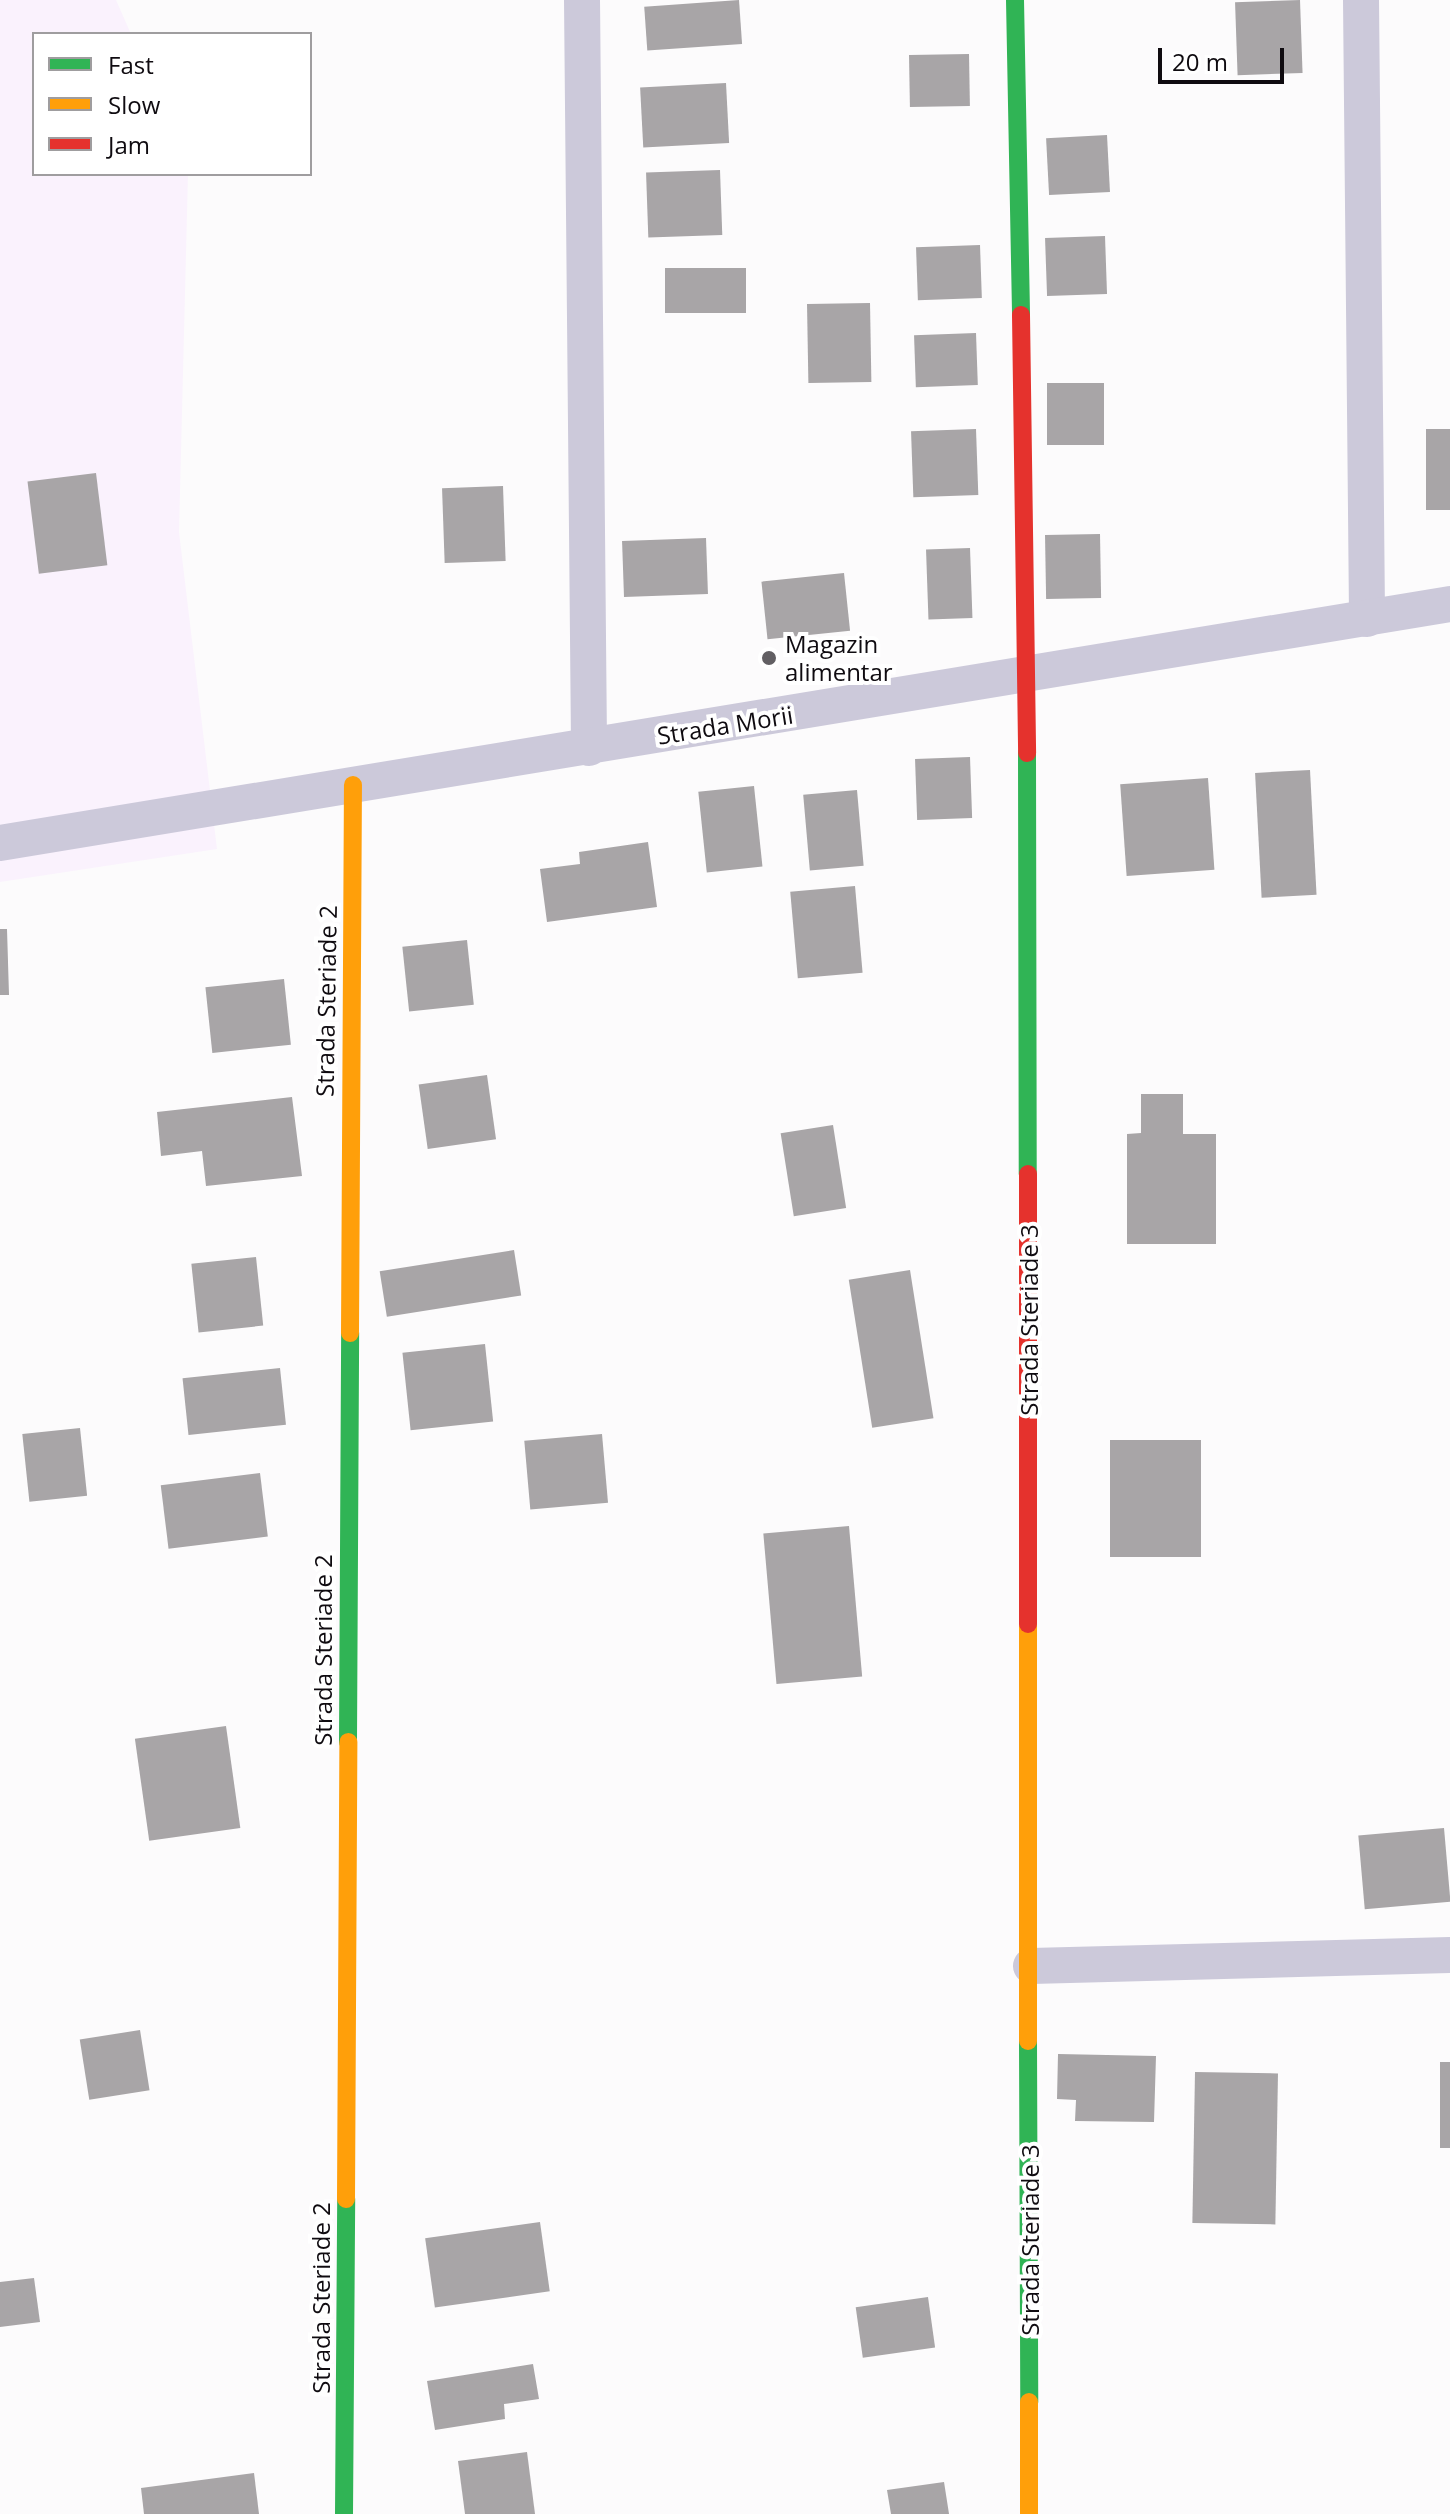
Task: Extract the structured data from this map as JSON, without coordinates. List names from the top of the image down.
{
  "streets": {
    "street": ["Strada Morii", "Strada Steriade 2", "Strada Steriade 3"]
  },
  "crossings": [
    ["Strada Morii", "Strada Steriade 2"],
    ["Strada Morii", "Strada Steriade 3"]
  ],
  "places": ["Magazin alimentar"],
  "legend": ["Fast", "Slow", "Jam"],
  "scale_bar": "20 m"
}
